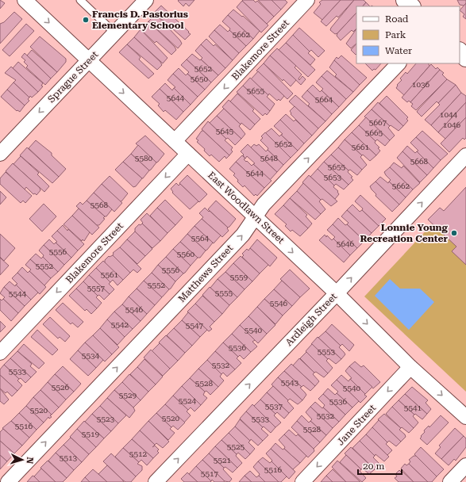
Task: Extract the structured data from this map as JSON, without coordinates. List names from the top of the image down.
{
  "streets": {
    "street": [
      "Blakemore Street",
      "Sprague Street",
      "East Woodlawn Street",
      "Matthews Street",
      "Ardleigh Street",
      "Jane Street"
    ]
  },
  "crossings": [
    ["Blakemore Street", "East Woodlawn Street"],
    ["Sprague Street", "East Woodlawn Street"],
    ["East Woodlawn Street", "Matthews Street"],
    ["East Woodlawn Street", "Ardleigh Street"],
    ["East Woodlawn Street", "Jane Street"]
  ],
  "one_way": [
    "Blakemore Street",
    "Sprague Street",
    "East Woodlawn Street",
    "Matthews Street",
    "Ardleigh Street",
    "Jane Street"
  ],
  "places": ["Francis D. Pastorius Elementary School", "Lonnie Young Recreation Center"],
  "house_numbers": [
    "5662",
    "5652",
    "5650",
    "1036",
    "5655",
    "5644",
    "5664",
    "1044",
    "5667",
    "1046",
    "5645",
    "5665",
    "5652",
    "5661",
    "5580",
    "5648",
    "5668",
    "5655",
    "5644",
    "5653",
    "5662",
    "5568",
    "5564",
    "5646",
    "5556",
    "5560",
    "5552",
    "5556",
    "5561",
    "5559",
    "5552",
    "5557",
    "5555",
    "5544",
    "5546",
    "5546",
    "5542",
    "5547",
    "5540",
    "5536",
    "5553",
    "5534",
    "5532",
    "5533",
    "5543",
    "5528",
    "5526",
    "5540",
    "5529",
    "5524",
    "5536",
    "5537",
    "5541",
    "5520",
    "5532",
    "5520",
    "5523",
    "5533",
    "5516",
    "5528",
    "5519",
    "5525",
    "5512",
    "5513",
    "5521",
    "5516",
    "5517"
  ],
  "legend": ["Road", "Park", "Water"],
  "scale_bar": "20 m",
  "north": "right"
}
